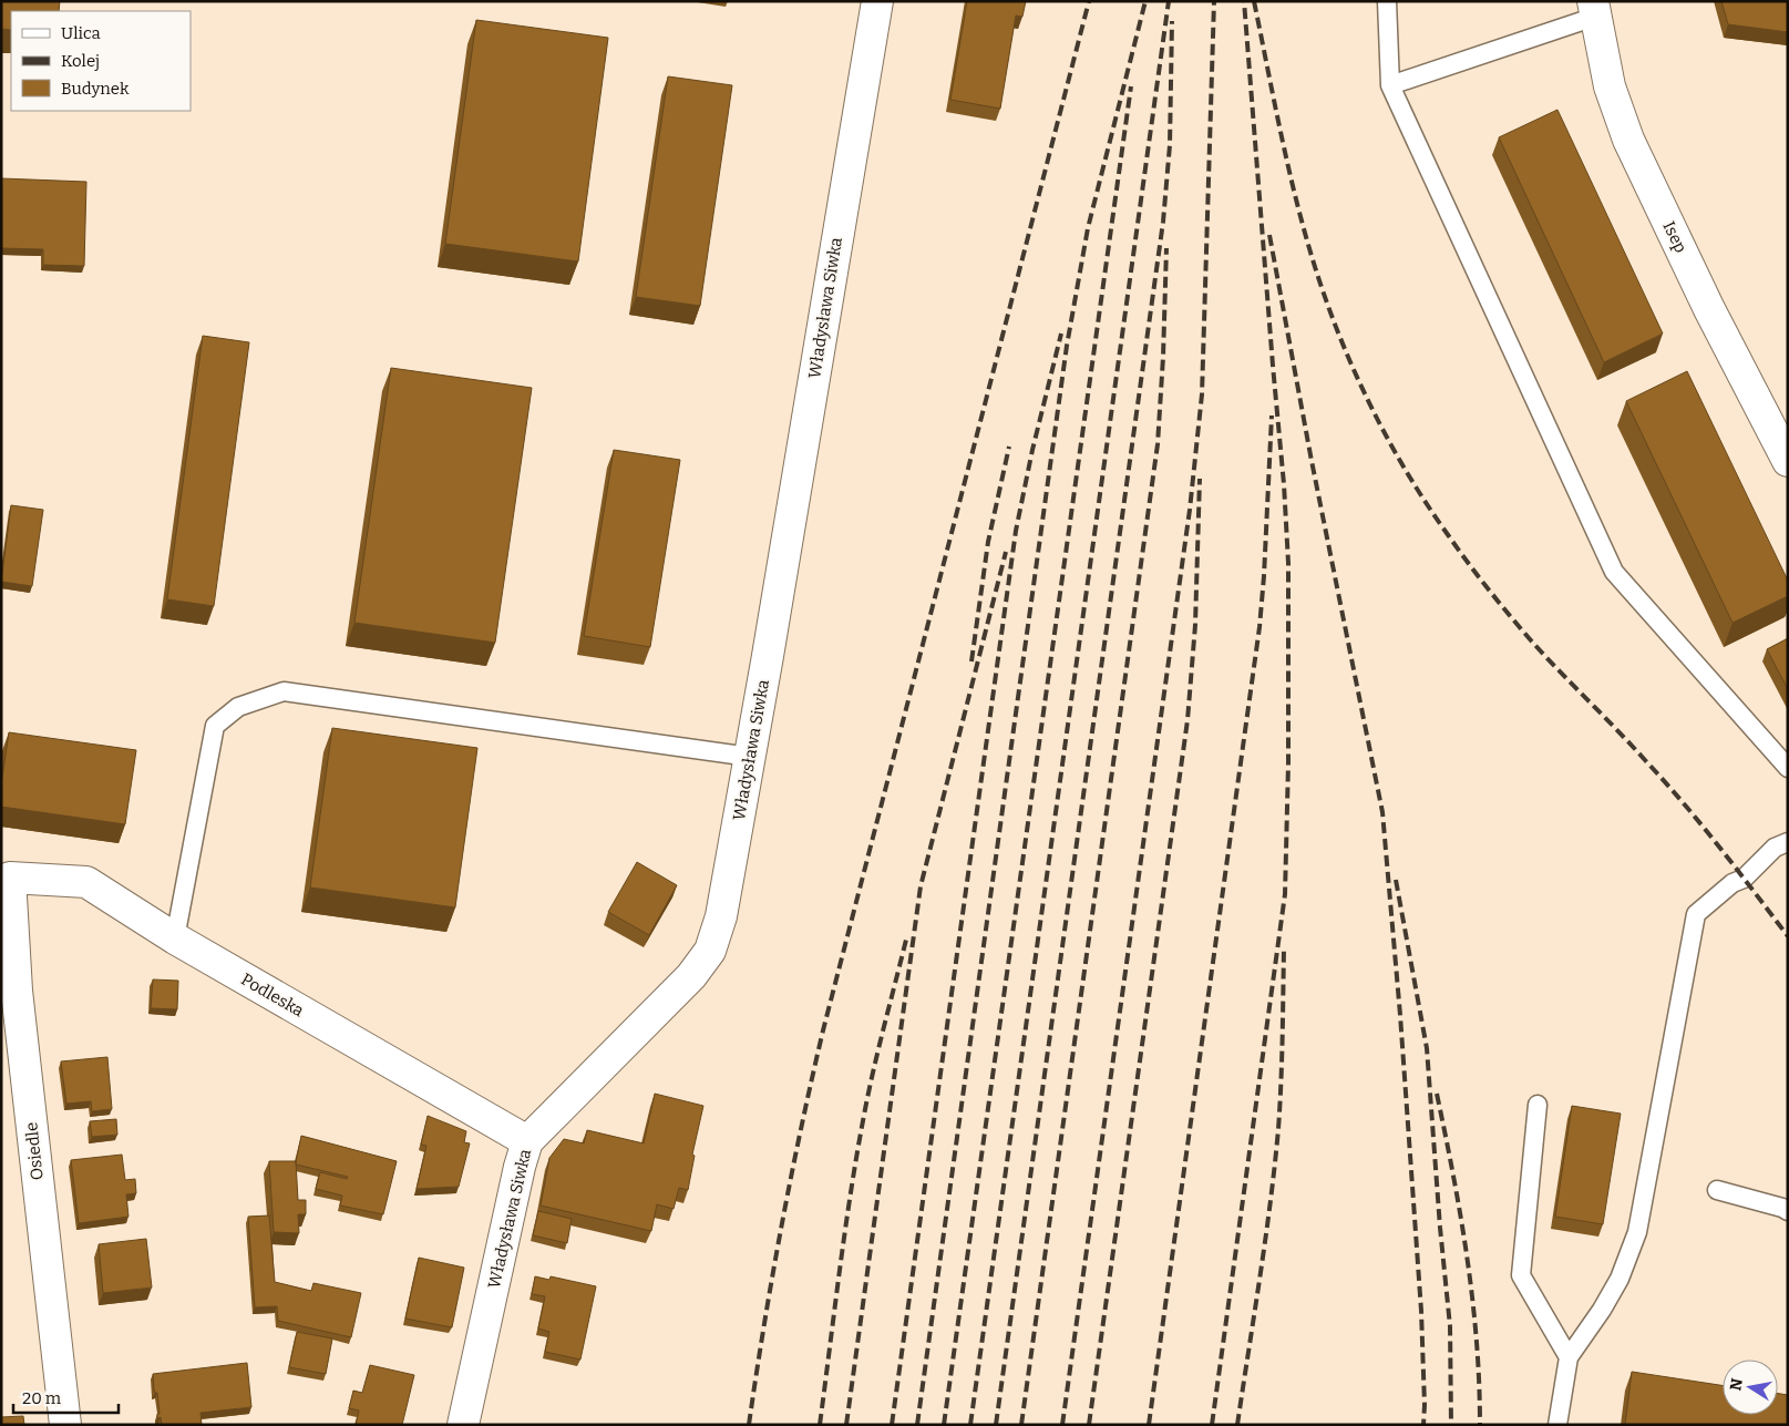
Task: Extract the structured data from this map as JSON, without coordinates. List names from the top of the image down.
{
  "streets": {
    "street": [
      "Isep",
      "Władysława Siwka",
      "Podleska",
      "Osiedle"
    ]
  },
  "crossings": [
    ["Władysława Siwka", "Podleska"],
    ["Podleska", "Osiedle"]
  ],
  "legend": ["Ulica", "Kolej", "Budynek"],
  "scale_bar": "20 m",
  "north": "left"
}
